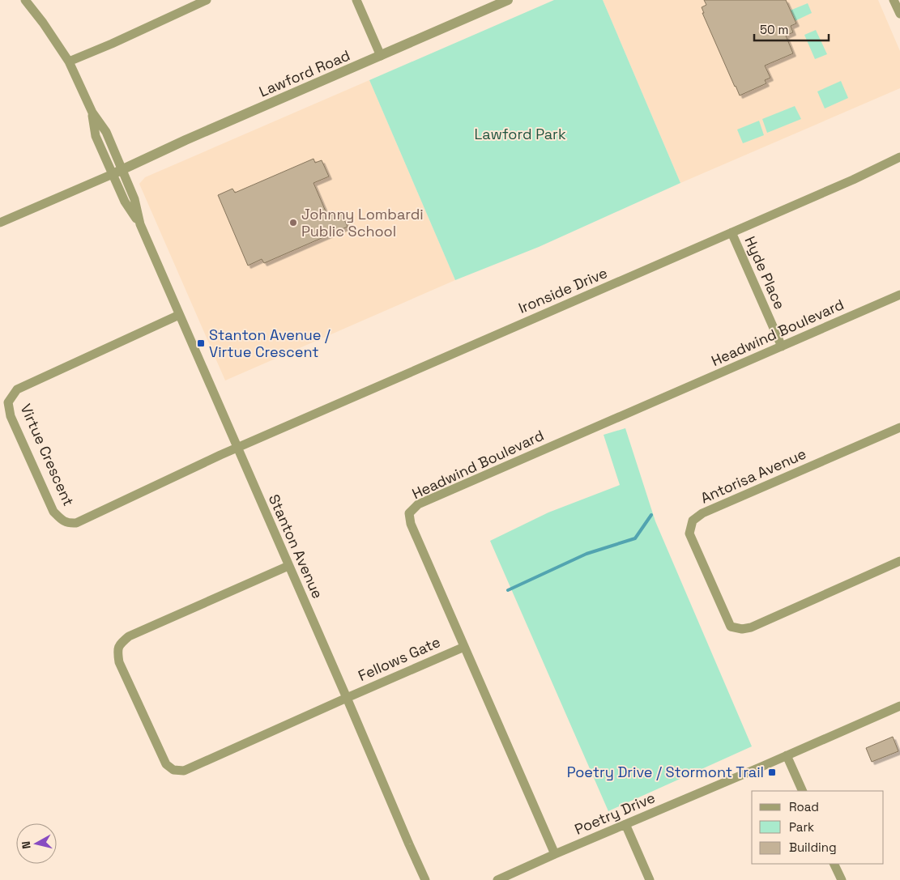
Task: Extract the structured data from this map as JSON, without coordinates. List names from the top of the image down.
{
  "streets": {
    "street": [
      "Lawford Road",
      "Hyde Place",
      "Ironside Drive",
      "Headwind Boulevard",
      "Virtue Crescent",
      "Antorisa Avenue",
      "Stanton Avenue",
      "Fellows Gate",
      "Poetry Drive"
    ]
  },
  "crossings": [
    ["Lawford Road", "Stanton Avenue"],
    ["Hyde Place", "Ironside Drive"],
    ["Hyde Place", "Headwind Boulevard"],
    ["Ironside Drive", "Virtue Crescent"],
    ["Ironside Drive", "Stanton Avenue"],
    ["Headwind Boulevard", "Fellows Gate"],
    ["Headwind Boulevard", "Poetry Drive"],
    ["Virtue Crescent", "Stanton Avenue"],
    ["Stanton Avenue", "Fellows Gate"]
  ],
  "parks": ["Lawford Park"],
  "places": {
    "other": ["Johnny Lombardi Public School"],
    "transit": ["Stanton Avenue / Virtue Crescent", "Poetry Drive / Stormont Trail"]
  },
  "legend": ["Road", "Park", "Building"],
  "scale_bar": "50 m",
  "north": "left"
}
